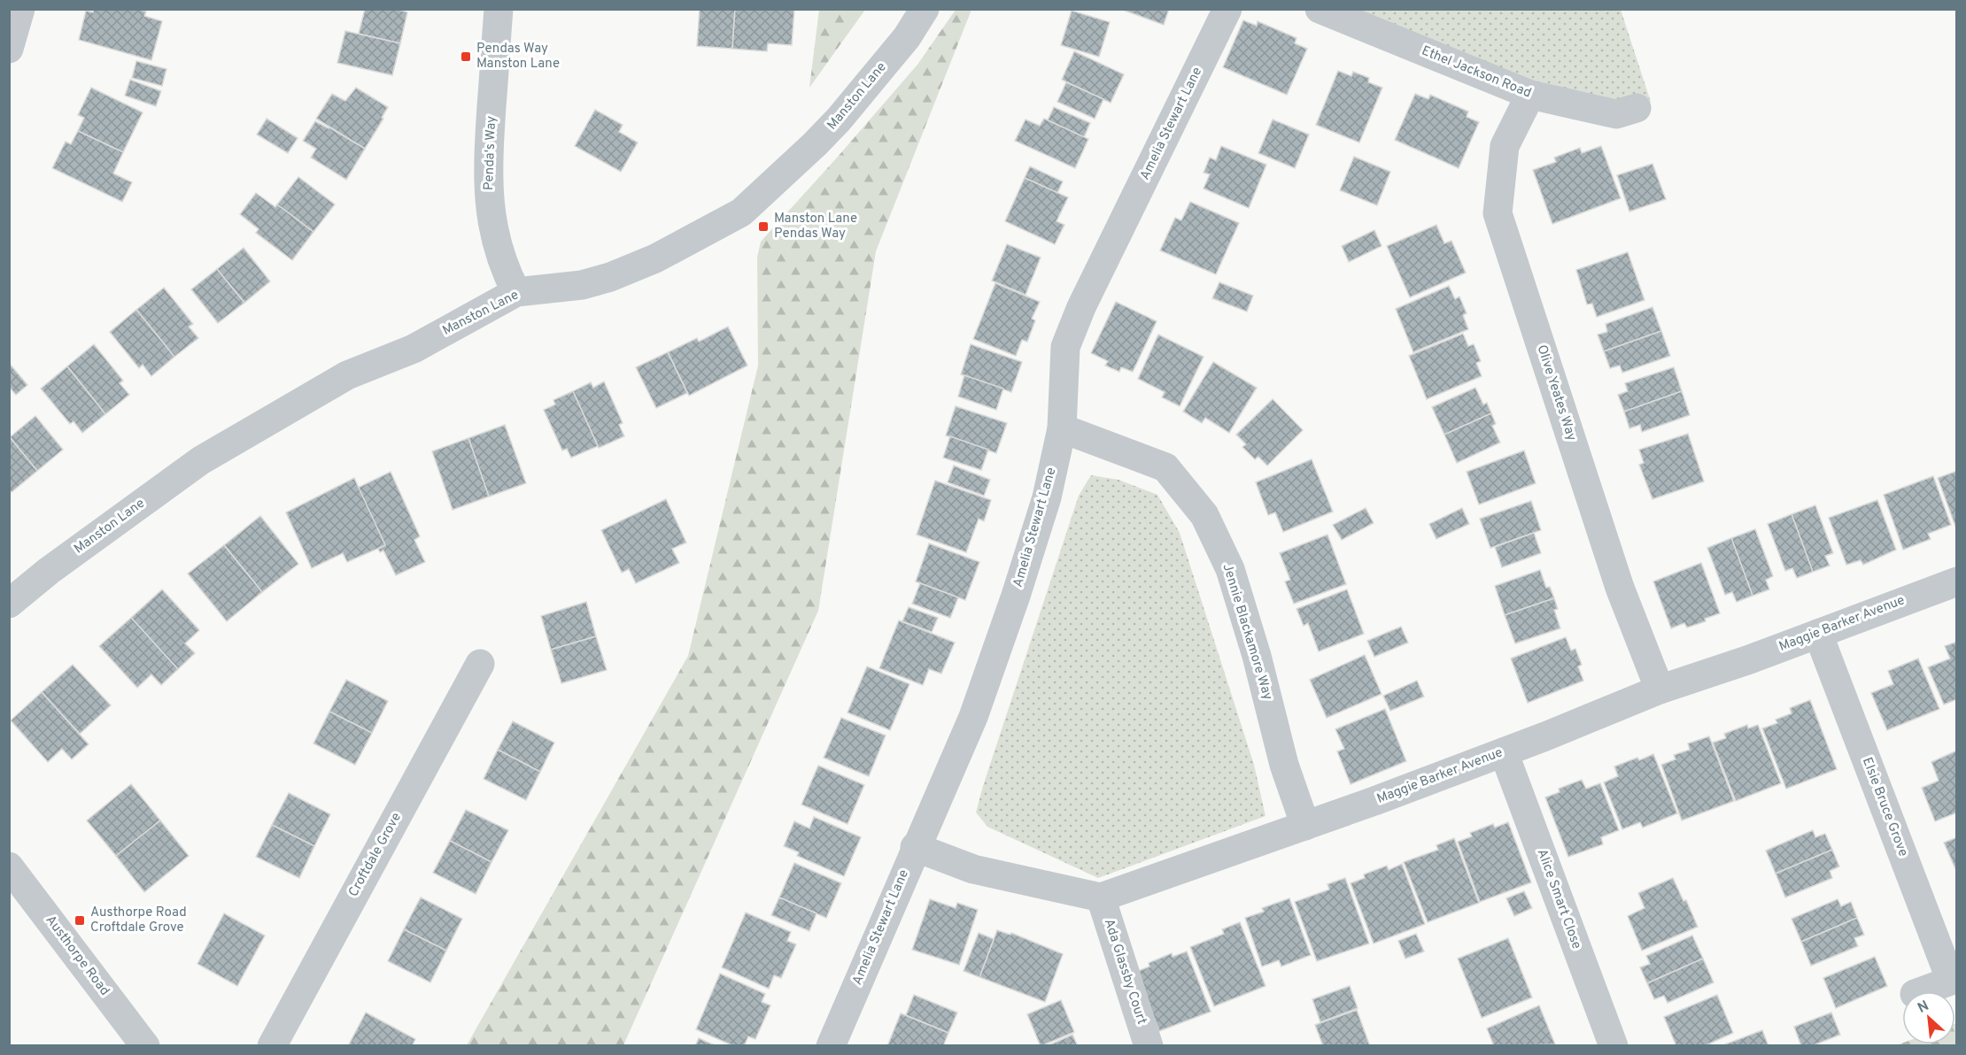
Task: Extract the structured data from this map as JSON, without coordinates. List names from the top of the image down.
{
  "streets": {
    "street": [
      "Ethel Jackson Road",
      "Manston Lane",
      "Amelia Stewart Lane",
      "Penda's Way",
      "Olive Yeates Way",
      "Maggie Barker Avenue",
      "Jennie Blackamore Way",
      "Elsie Bruce Grove",
      "Croftdale Grove",
      "Alice Smart Close",
      "Austhorpe Road",
      "Ada Glassby Court"
    ]
  },
  "crossings": [
    ["Ethel Jackson Road", "Olive Yeates Way"],
    ["Manston Lane", "Penda's Way"],
    ["Amelia Stewart Lane", "Jennie Blackamore Way"],
    ["Olive Yeates Way", "Maggie Barker Avenue"],
    ["Maggie Barker Avenue", "Jennie Blackamore Way"],
    ["Maggie Barker Avenue", "Elsie Bruce Grove"],
    ["Maggie Barker Avenue", "Alice Smart Close"],
    ["Maggie Barker Avenue", "Ada Glassby Court"]
  ],
  "places": {
    "transit": ["Pendas Way Manston Lane", "Manston Lane Pendas Way", "Austhorpe Road Croftdale Grove"]
  },
  "north": "top left"
}
